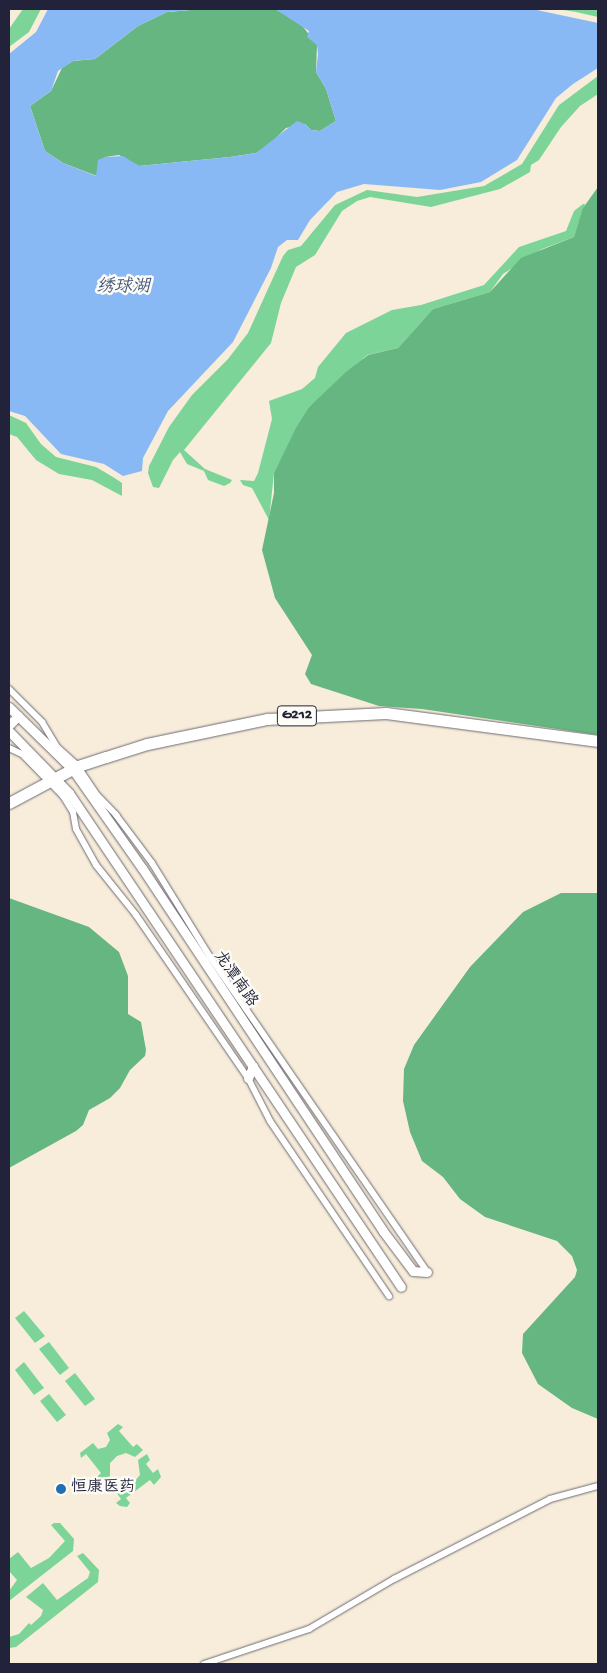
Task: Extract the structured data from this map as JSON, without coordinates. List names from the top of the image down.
{
  "streets": {
    "highway": ["G212"],
    "main road": ["龙潭南路"]
  },
  "crossings": [
    ["G212", "龙潭南路"]
  ],
  "water": ["绣球湖"],
  "places": ["恒康医药"]
}
